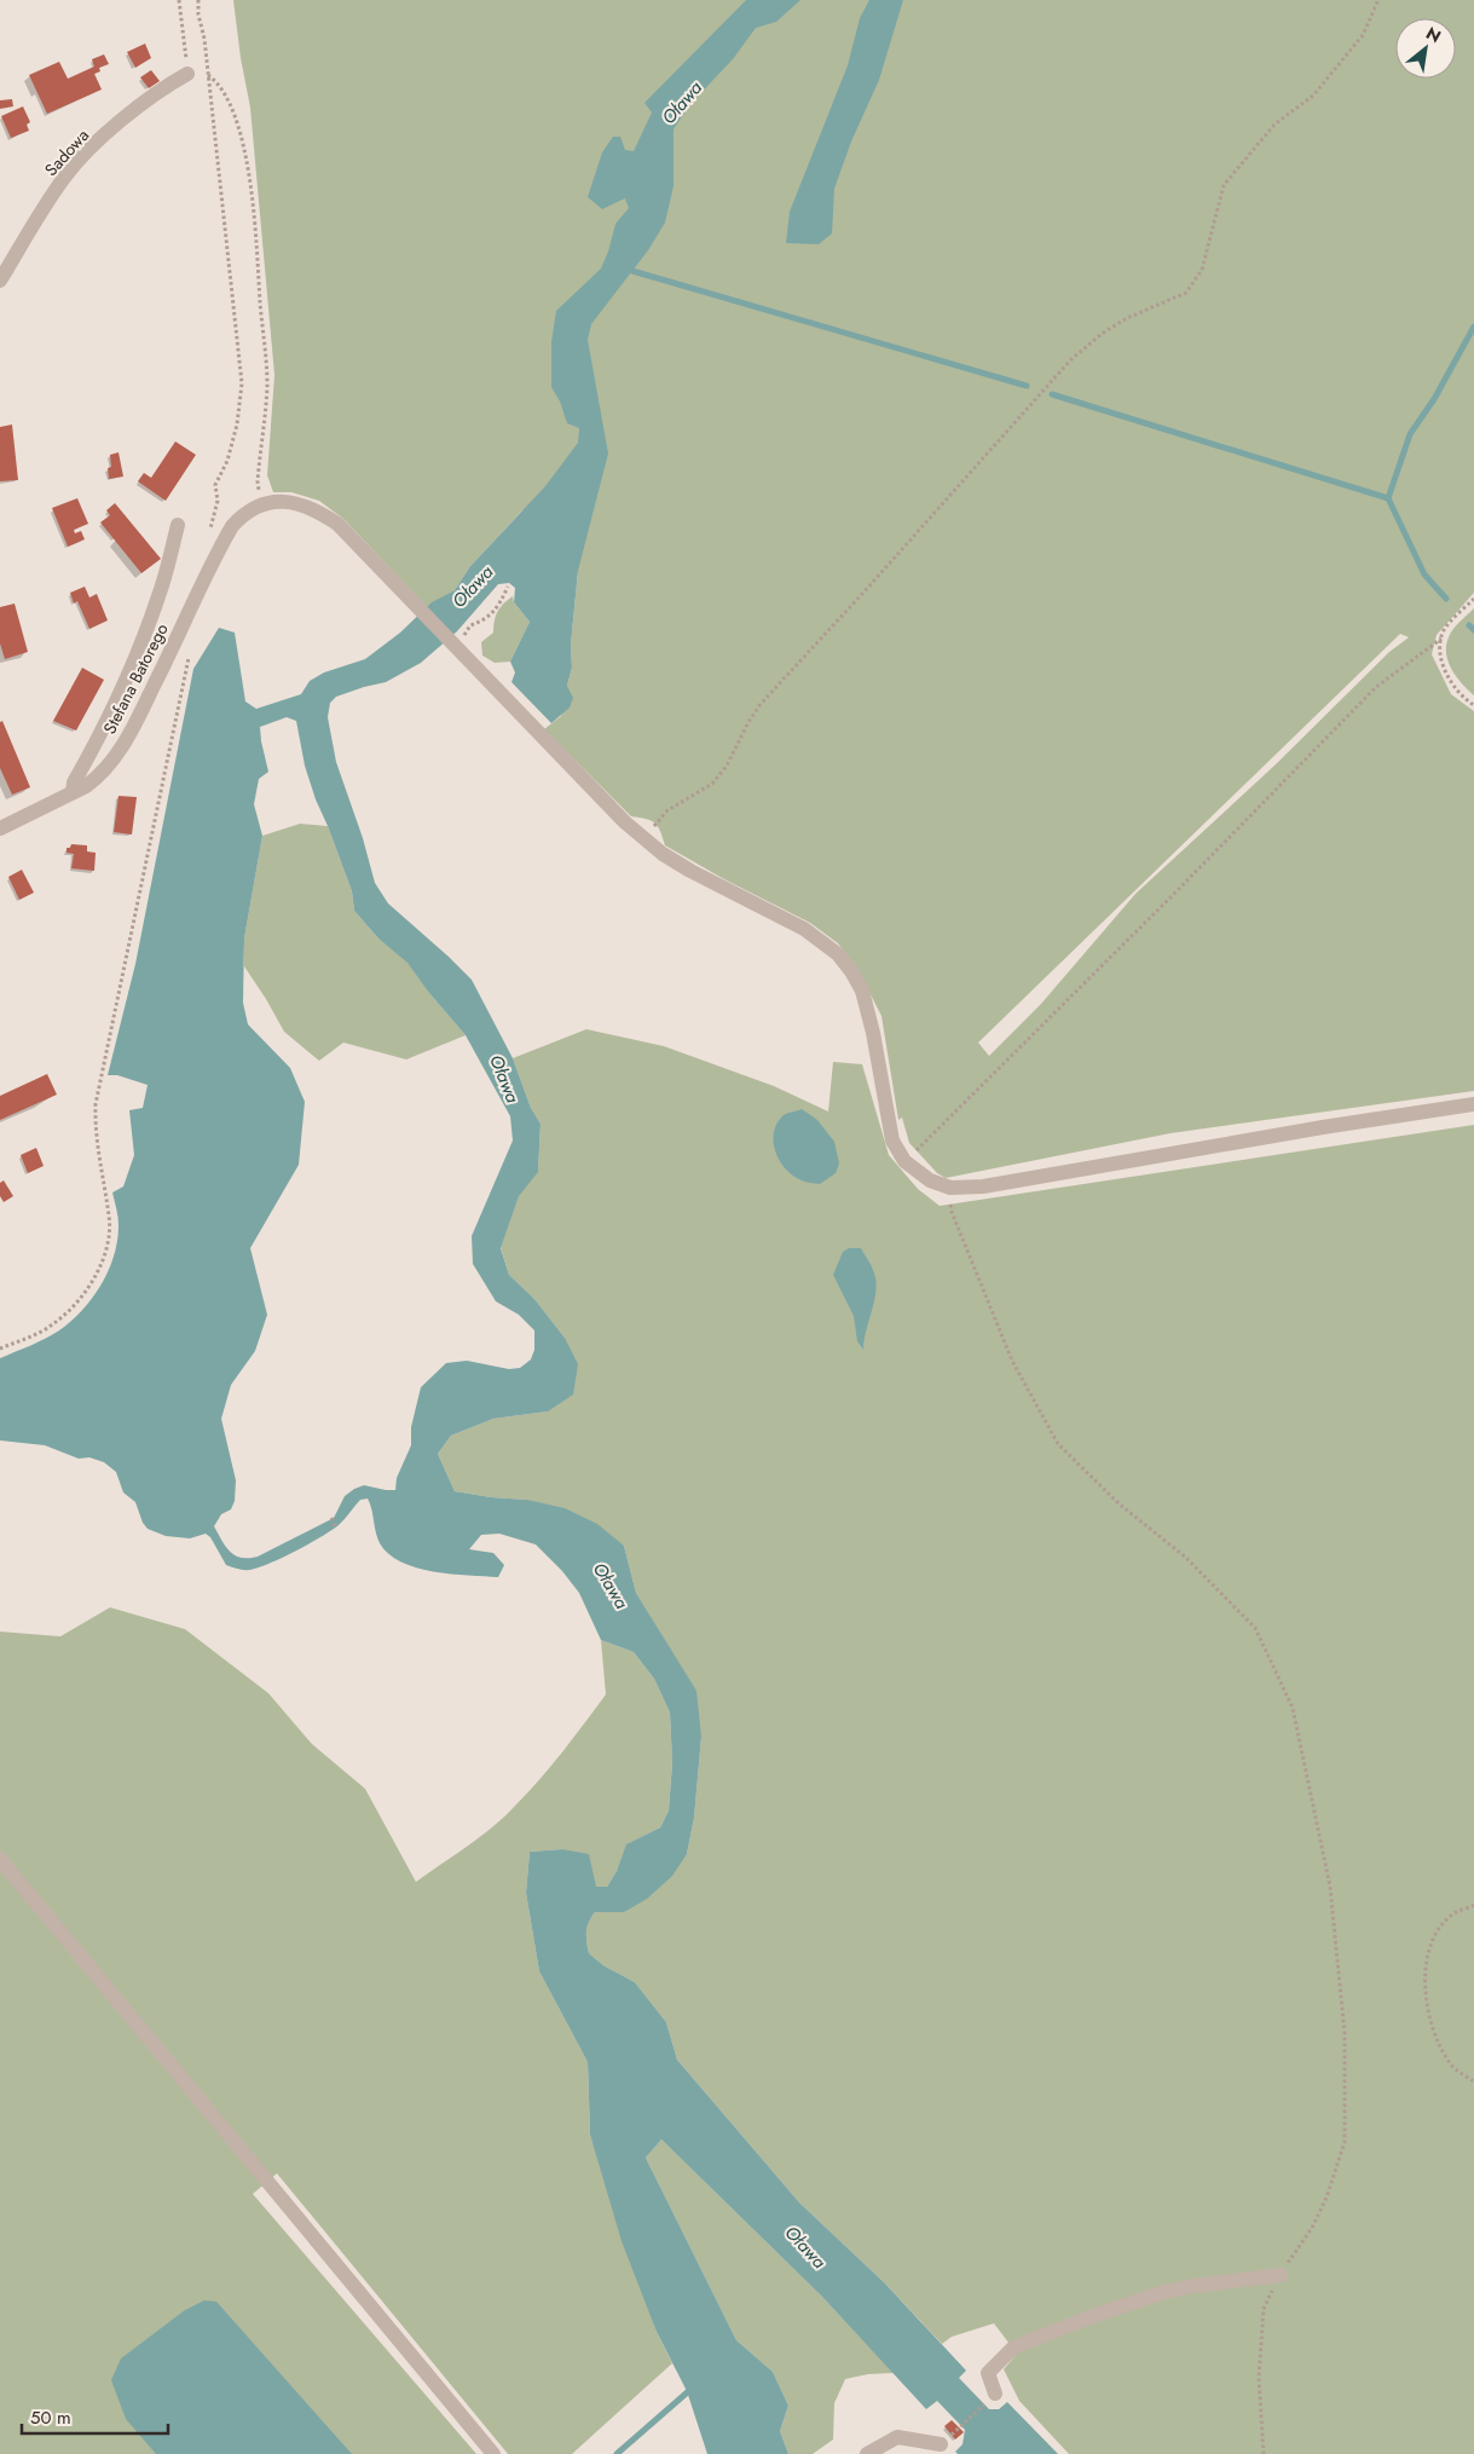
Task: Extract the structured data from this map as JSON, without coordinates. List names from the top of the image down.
{
  "streets": {
    "street": ["Sadowa", "Stefana Batorego"]
  },
  "water": ["Oława"],
  "scale_bar": "50 m",
  "north": "top right"
}
